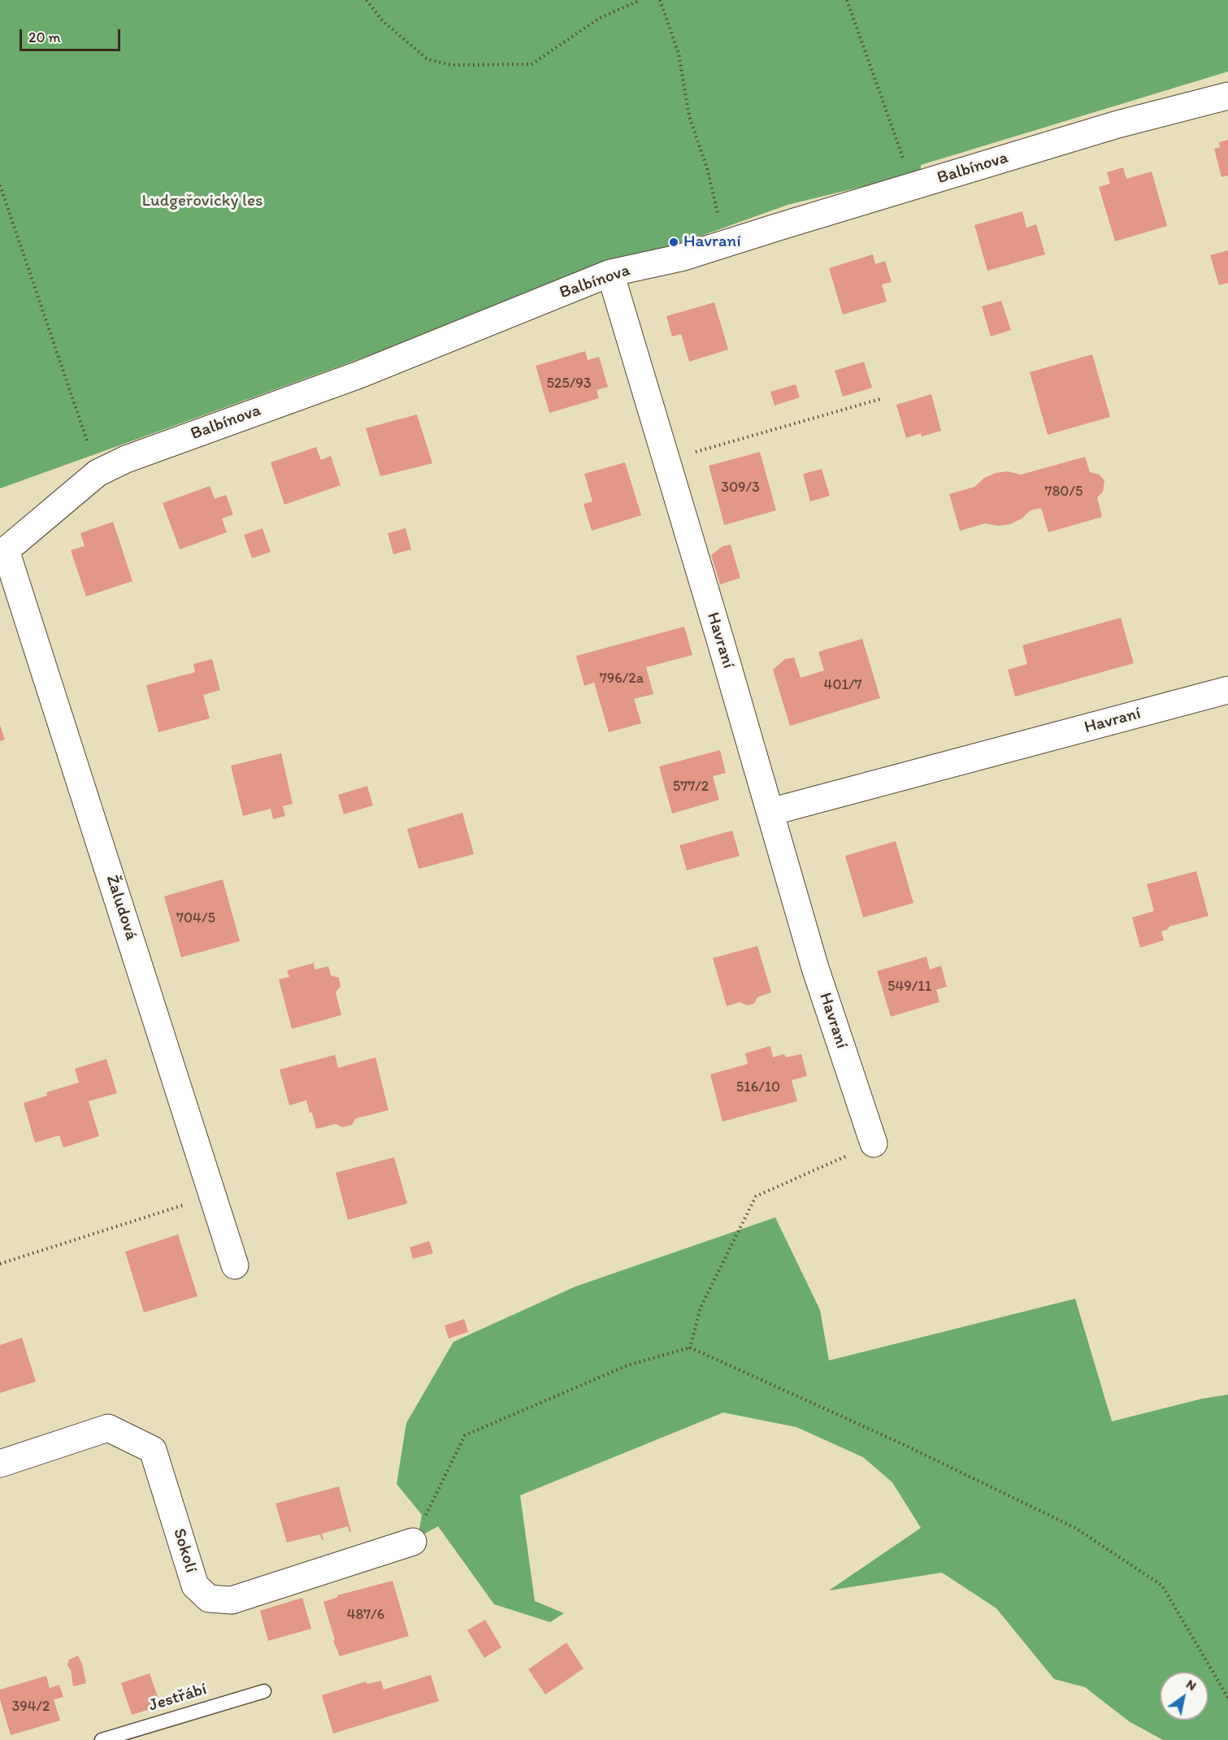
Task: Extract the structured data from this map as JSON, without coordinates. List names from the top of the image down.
{
  "streets": {
    "street": [
      "Balbínova",
      "Havraní",
      "Žaludová",
      "Sokolí"
    ],
    "lane": ["Jestřábí"]
  },
  "crossings": [
    ["Balbínova", "Havraní"],
    ["Balbínova", "Žaludová"]
  ],
  "parks": ["Ludgeřovický les"],
  "places": ["Havraní"],
  "house_numbers": [
    "525/93",
    "309/3",
    "780/5",
    "796/2a",
    "401/7",
    "577/2",
    "704/5",
    "549/11",
    "516/10",
    "487/6",
    "394/2"
  ],
  "scale_bar": "20 m",
  "north": "top right"
}
